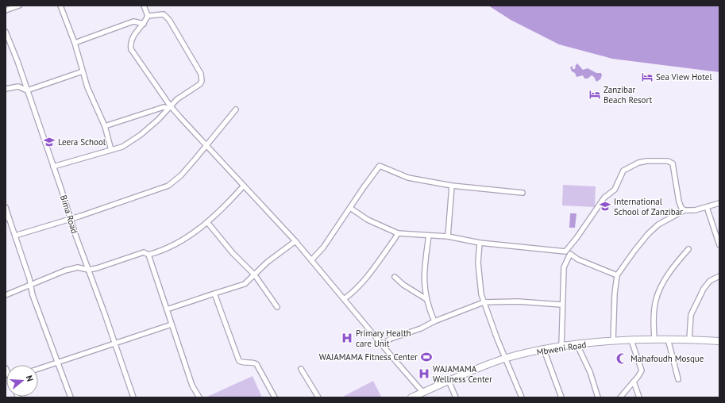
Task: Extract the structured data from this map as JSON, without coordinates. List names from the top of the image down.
{
  "streets": {
    "street": ["Bima Road", "Mbweni Road"]
  },
  "places": {
    "hotel": ["Sea View Hotel", "Zanzibar Beach Resort"],
    "school or university": ["Leera School", "International School of Zanzibar"],
    "hospital": ["Primary Health care Unit", "WAJAMAMA Wellness Center"],
    "sports": ["WAJAMAMA Fitness Center"],
    "mosque": ["Mahafoudh Mosque"]
  },
  "north": "right"
}
